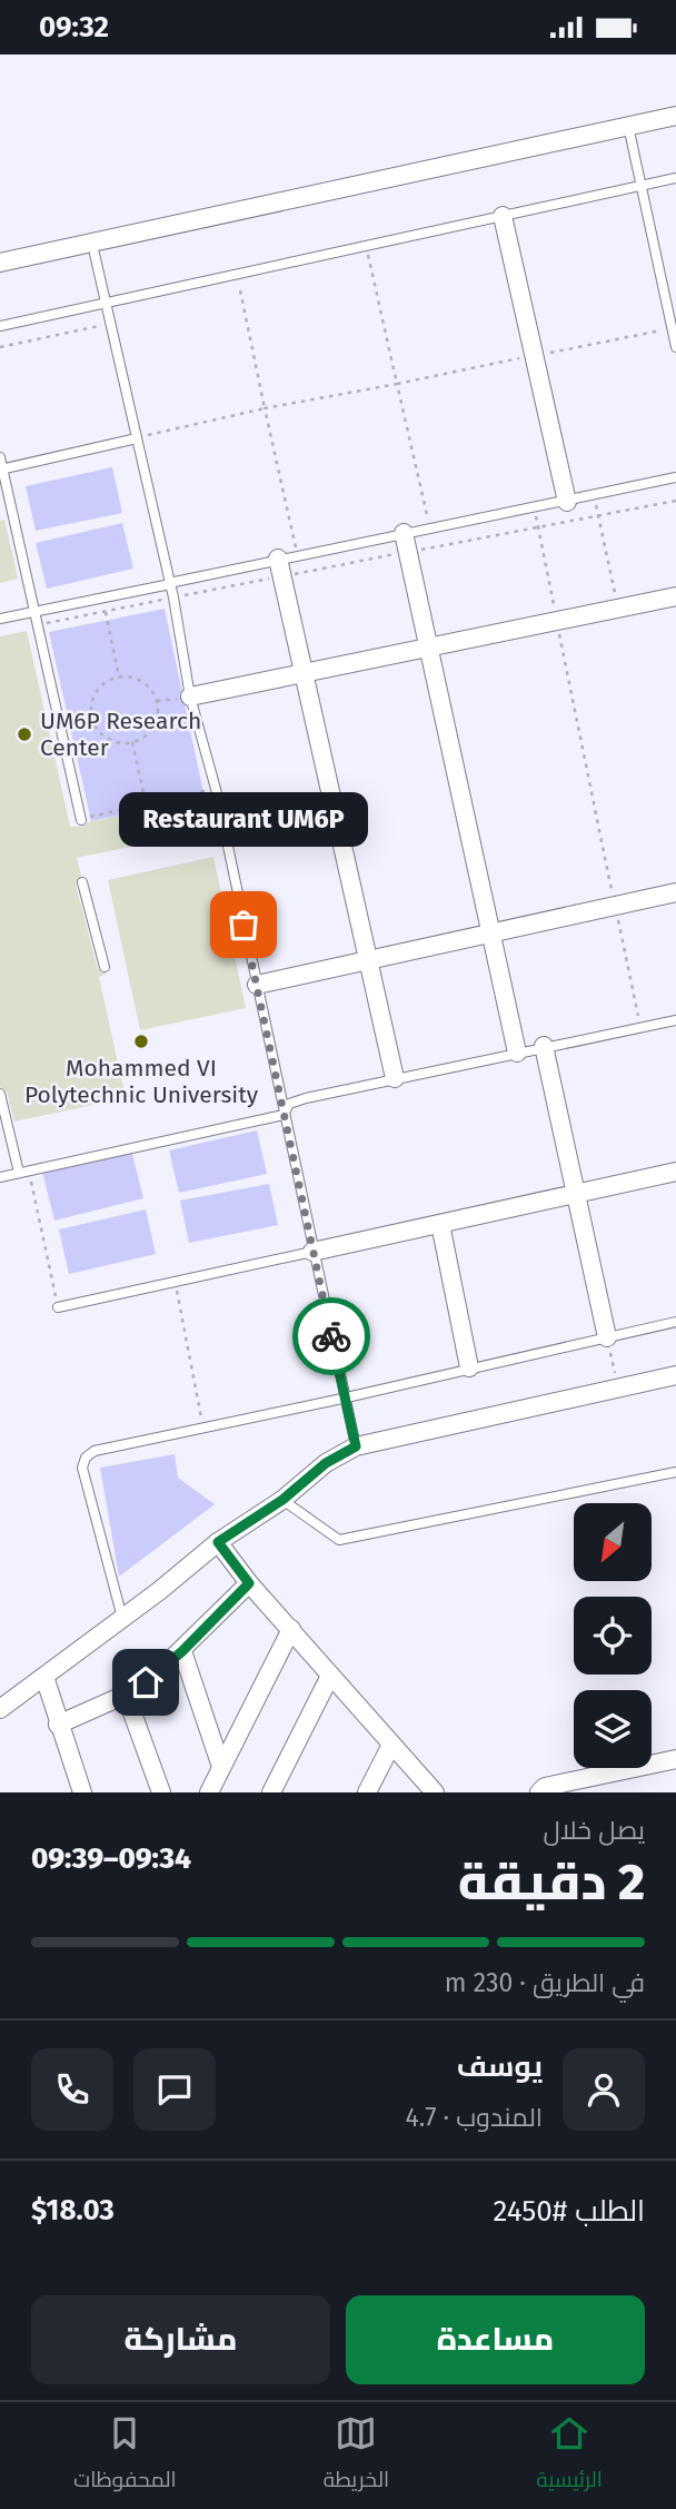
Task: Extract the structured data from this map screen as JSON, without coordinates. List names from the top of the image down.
{
  "places": ["UM6P Research Center", "Restaurant UM6P", "Mohammed VI Polytechnic University"],
  "north": "bottom left",
  "page": {
    "status": "09:32",
    "bubble": "Restaurant UM6P",
    "heading": ["2 دقيقة", "يصل خلال", "09:34–09:39"],
    "panel": [
      "يوسف",
      "المندوب · 4.7",
      "الطلب #2450",
      "$18.03"
    ],
    "bar": "في الطريق · 230 m",
    "buttons": ["مساعدة", "مشاركة"],
    "tabs": ["الرئيسية", "الخريطة", "المحفوظات"]
  }
}
